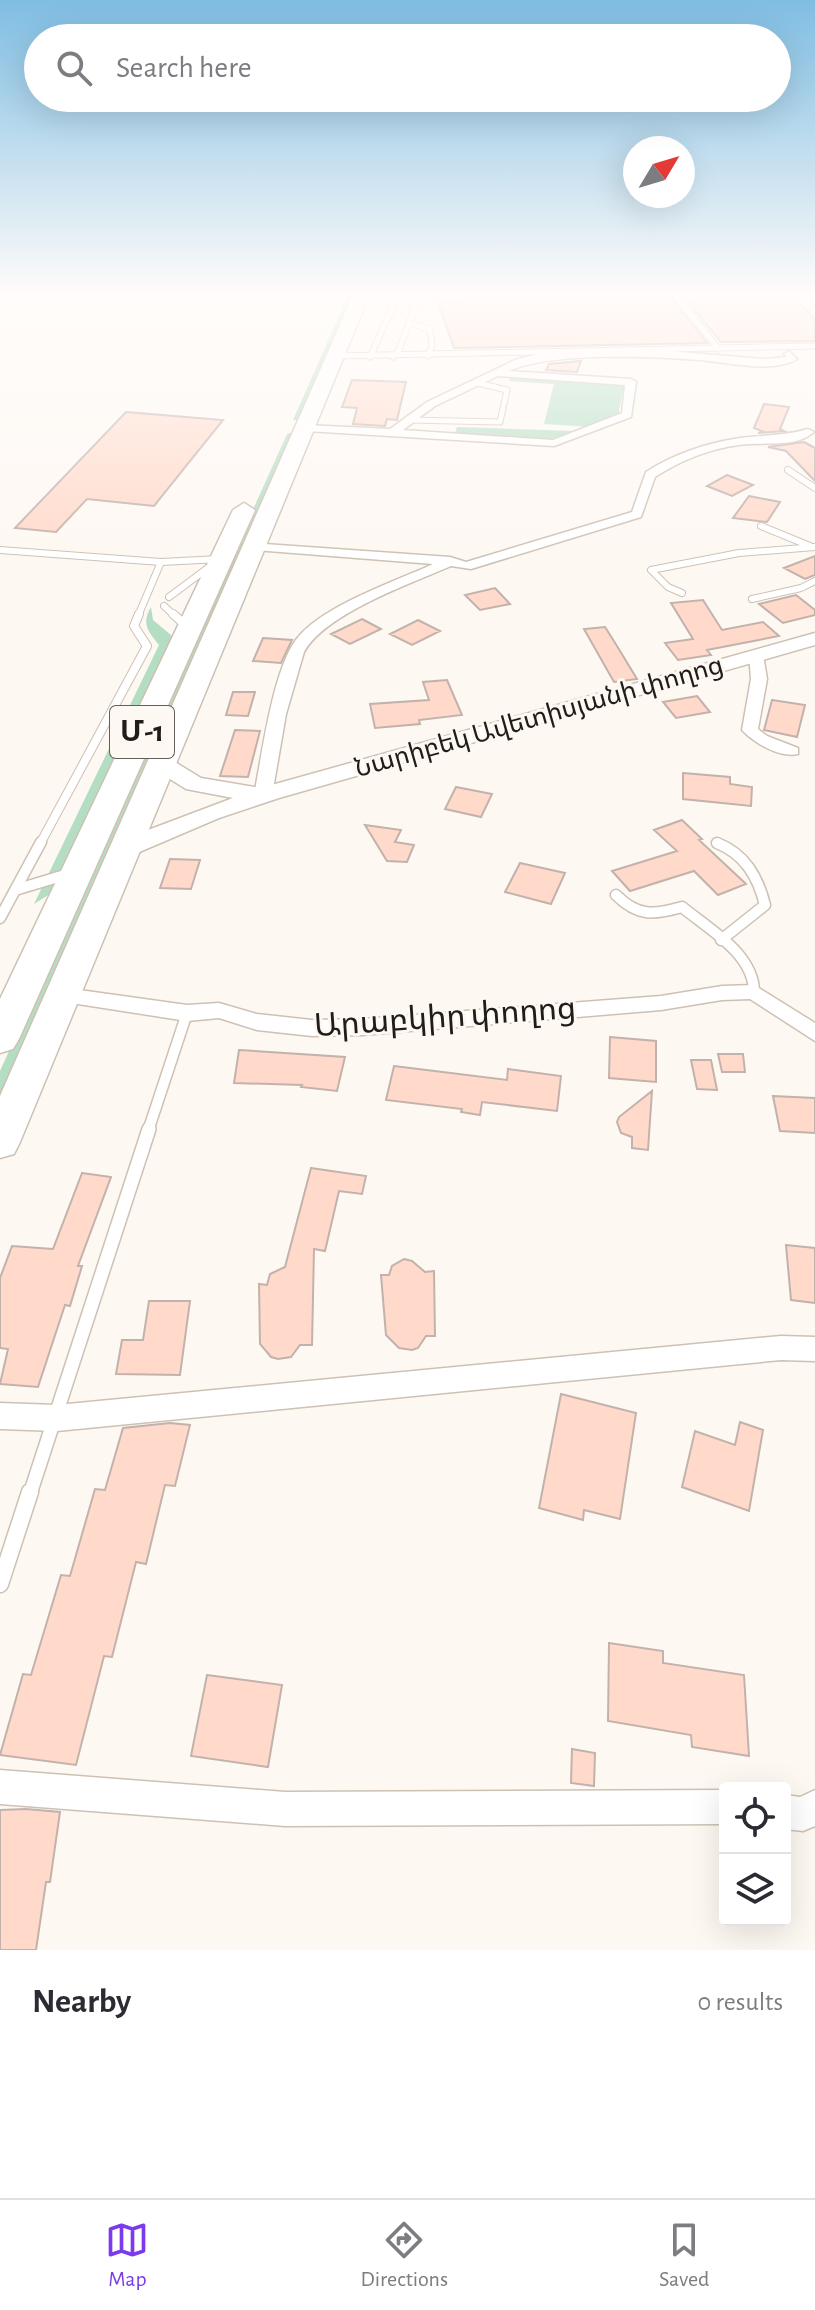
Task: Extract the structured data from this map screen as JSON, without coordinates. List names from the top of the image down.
{
  "streets": {
    "highway": ["Մ-1"],
    "street": ["Նարիբեկ Ավետիսյանի փողոց", "Արաբկիր փողոց"]
  },
  "crossings": [
    ["Նարիբեկ Ավետիսյանի փողոց", "Մ-1"],
    ["Մ-1", "Արաբկիր փողոց"]
  ],
  "north": "top right",
  "page": {
    "search": "Search here",
    "heading": ["Nearby", "0 results"],
    "nav": ["Map", "Directions", "Saved"]
  }
}
